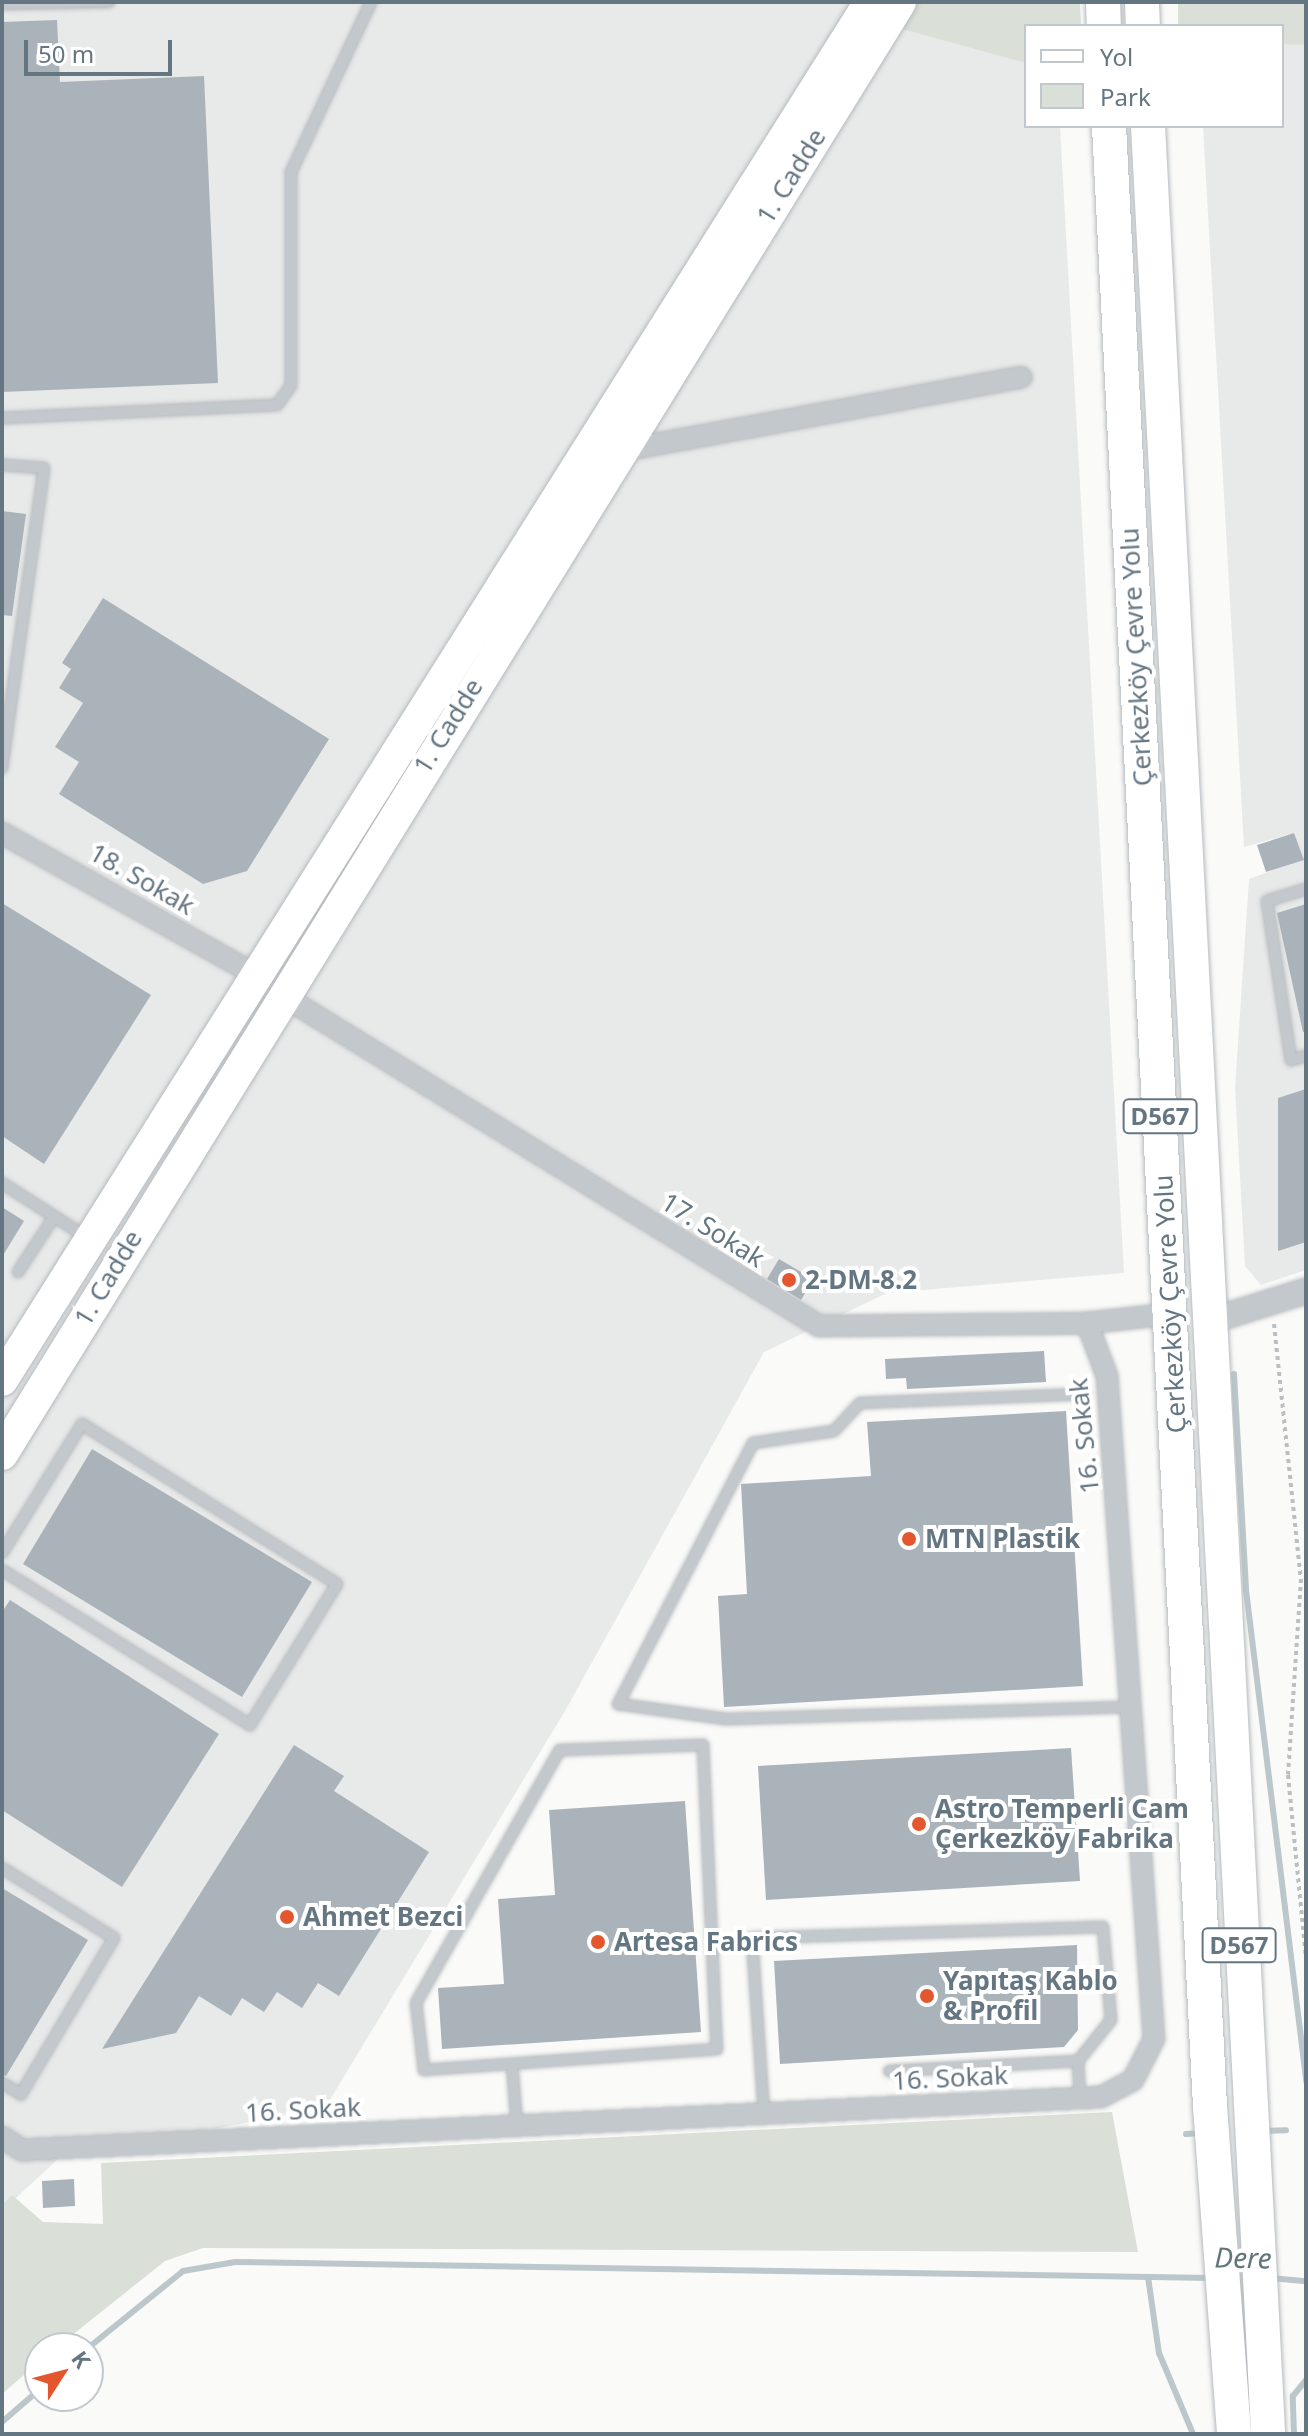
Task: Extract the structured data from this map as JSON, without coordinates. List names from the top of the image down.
{
  "streets": {
    "highway": ["Çerkezköy Çevre Yolu", "D567"],
    "main road": ["1. Cadde"],
    "street": ["18. Sokak", "17. Sokak", "16. Sokak"]
  },
  "crossings": [
    ["1. Cadde", "18. Sokak"],
    ["1. Cadde", "17. Sokak"],
    ["Çerkezköy Çevre Yolu", "17. Sokak"],
    ["17. Sokak", "16. Sokak"]
  ],
  "water": ["Dere"],
  "places": [
    "2-DM-8.2",
    "MTN Plastik",
    "Astro Temperli Cam Çerkezköy Fabrika",
    "Ahmet Bezci",
    "Artesa Fabrics",
    "Yapıtaş Kablo & Profil"
  ],
  "legend": ["Yol", "Park"],
  "scale_bar": "50 m",
  "north": "top right"
}
